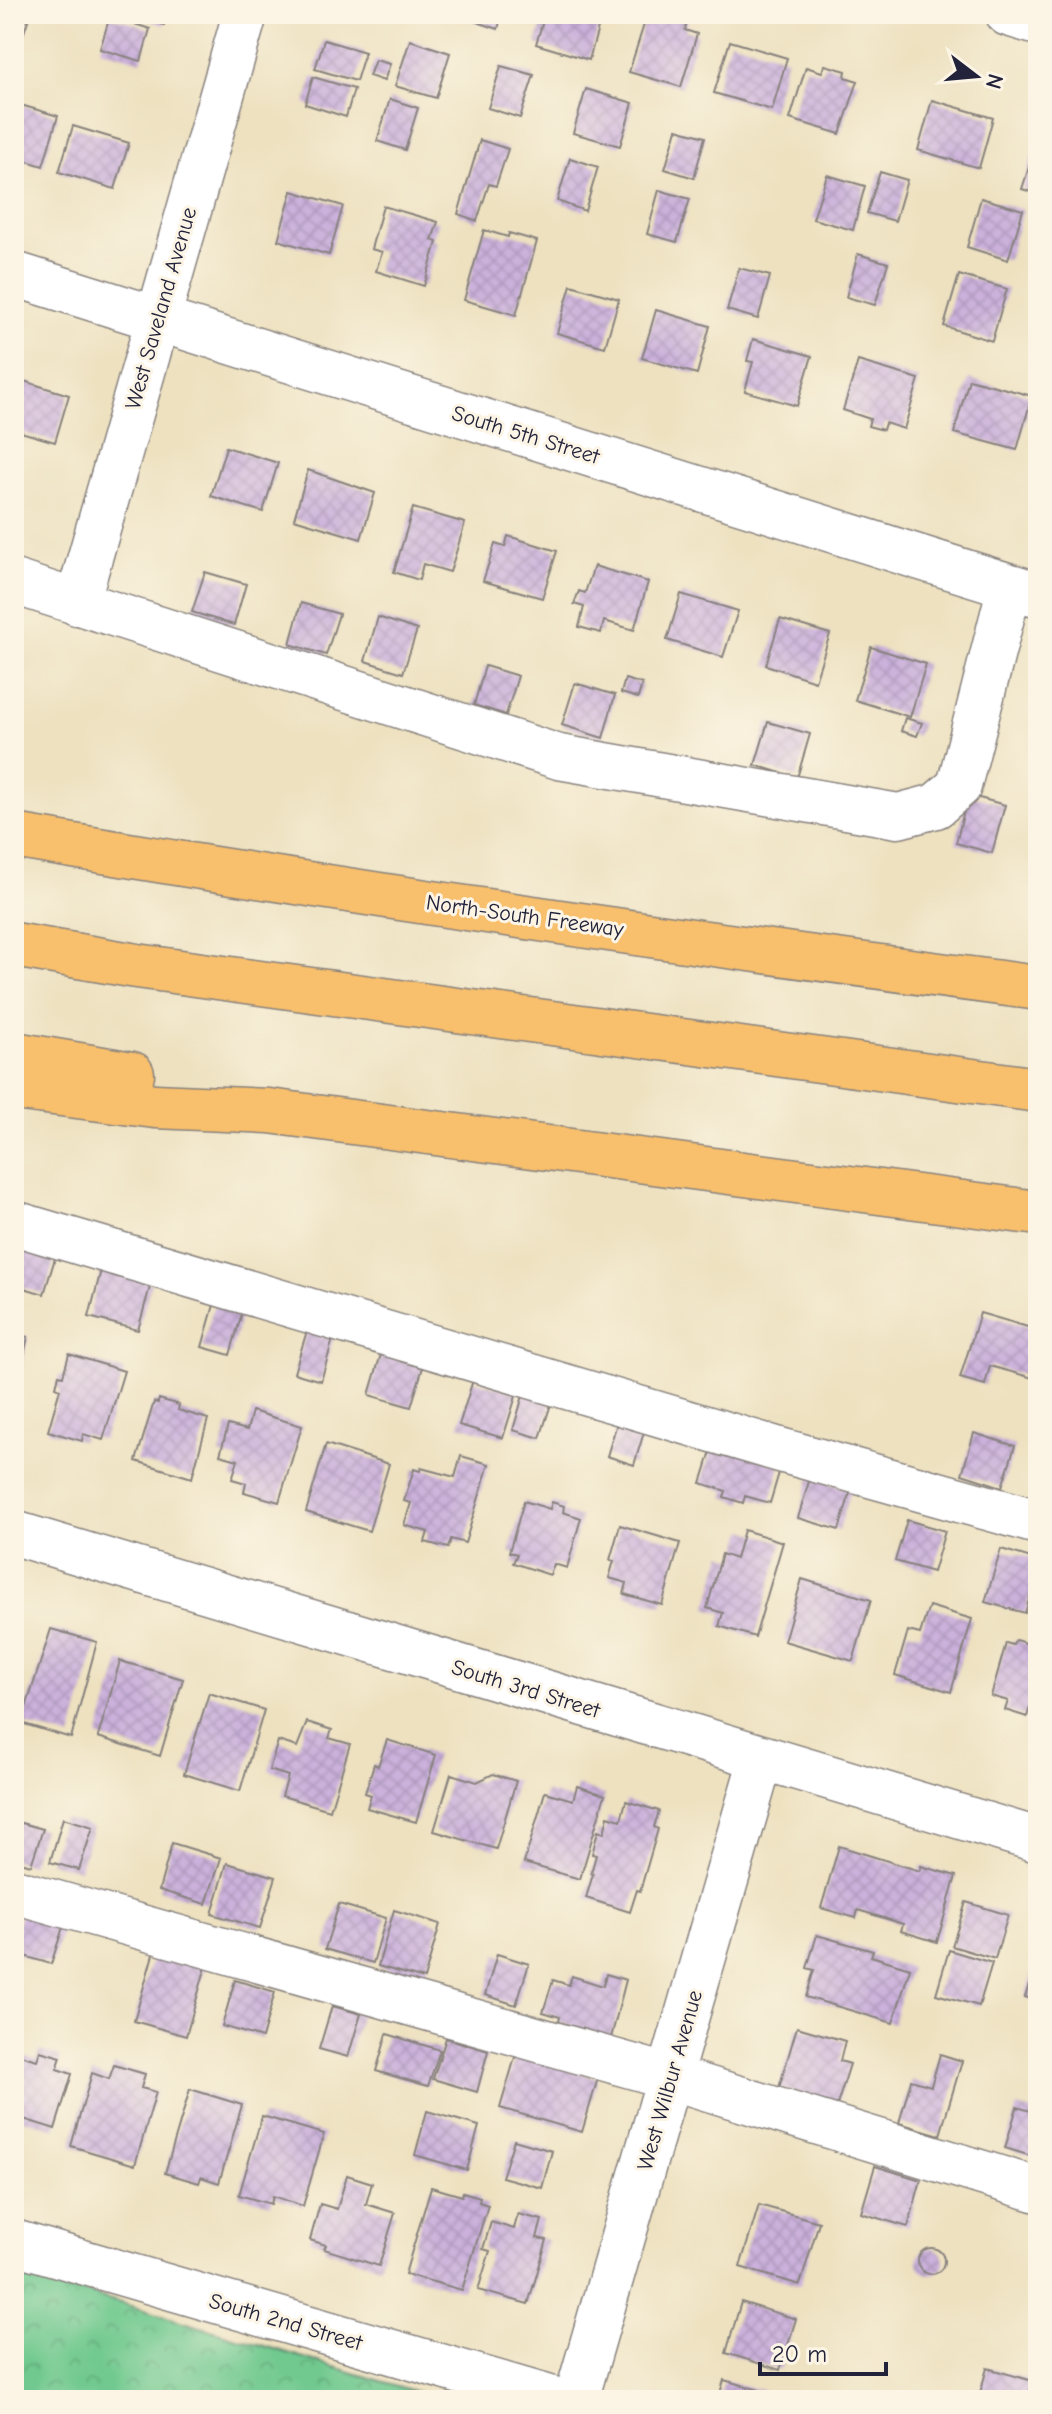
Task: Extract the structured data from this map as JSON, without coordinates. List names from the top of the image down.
{
  "streets": {
    "highway": ["North-South Freeway"],
    "street": [
      "West Saveland Avenue",
      "South 5th Street",
      "South 3rd Street",
      "West Wilbur Avenue",
      "South 2nd Street"
    ]
  },
  "crossings": [
    ["West Saveland Avenue", "South 5th Street"],
    ["South 3rd Street", "West Wilbur Avenue"]
  ],
  "scale_bar": "20 m",
  "north": "right"
}
